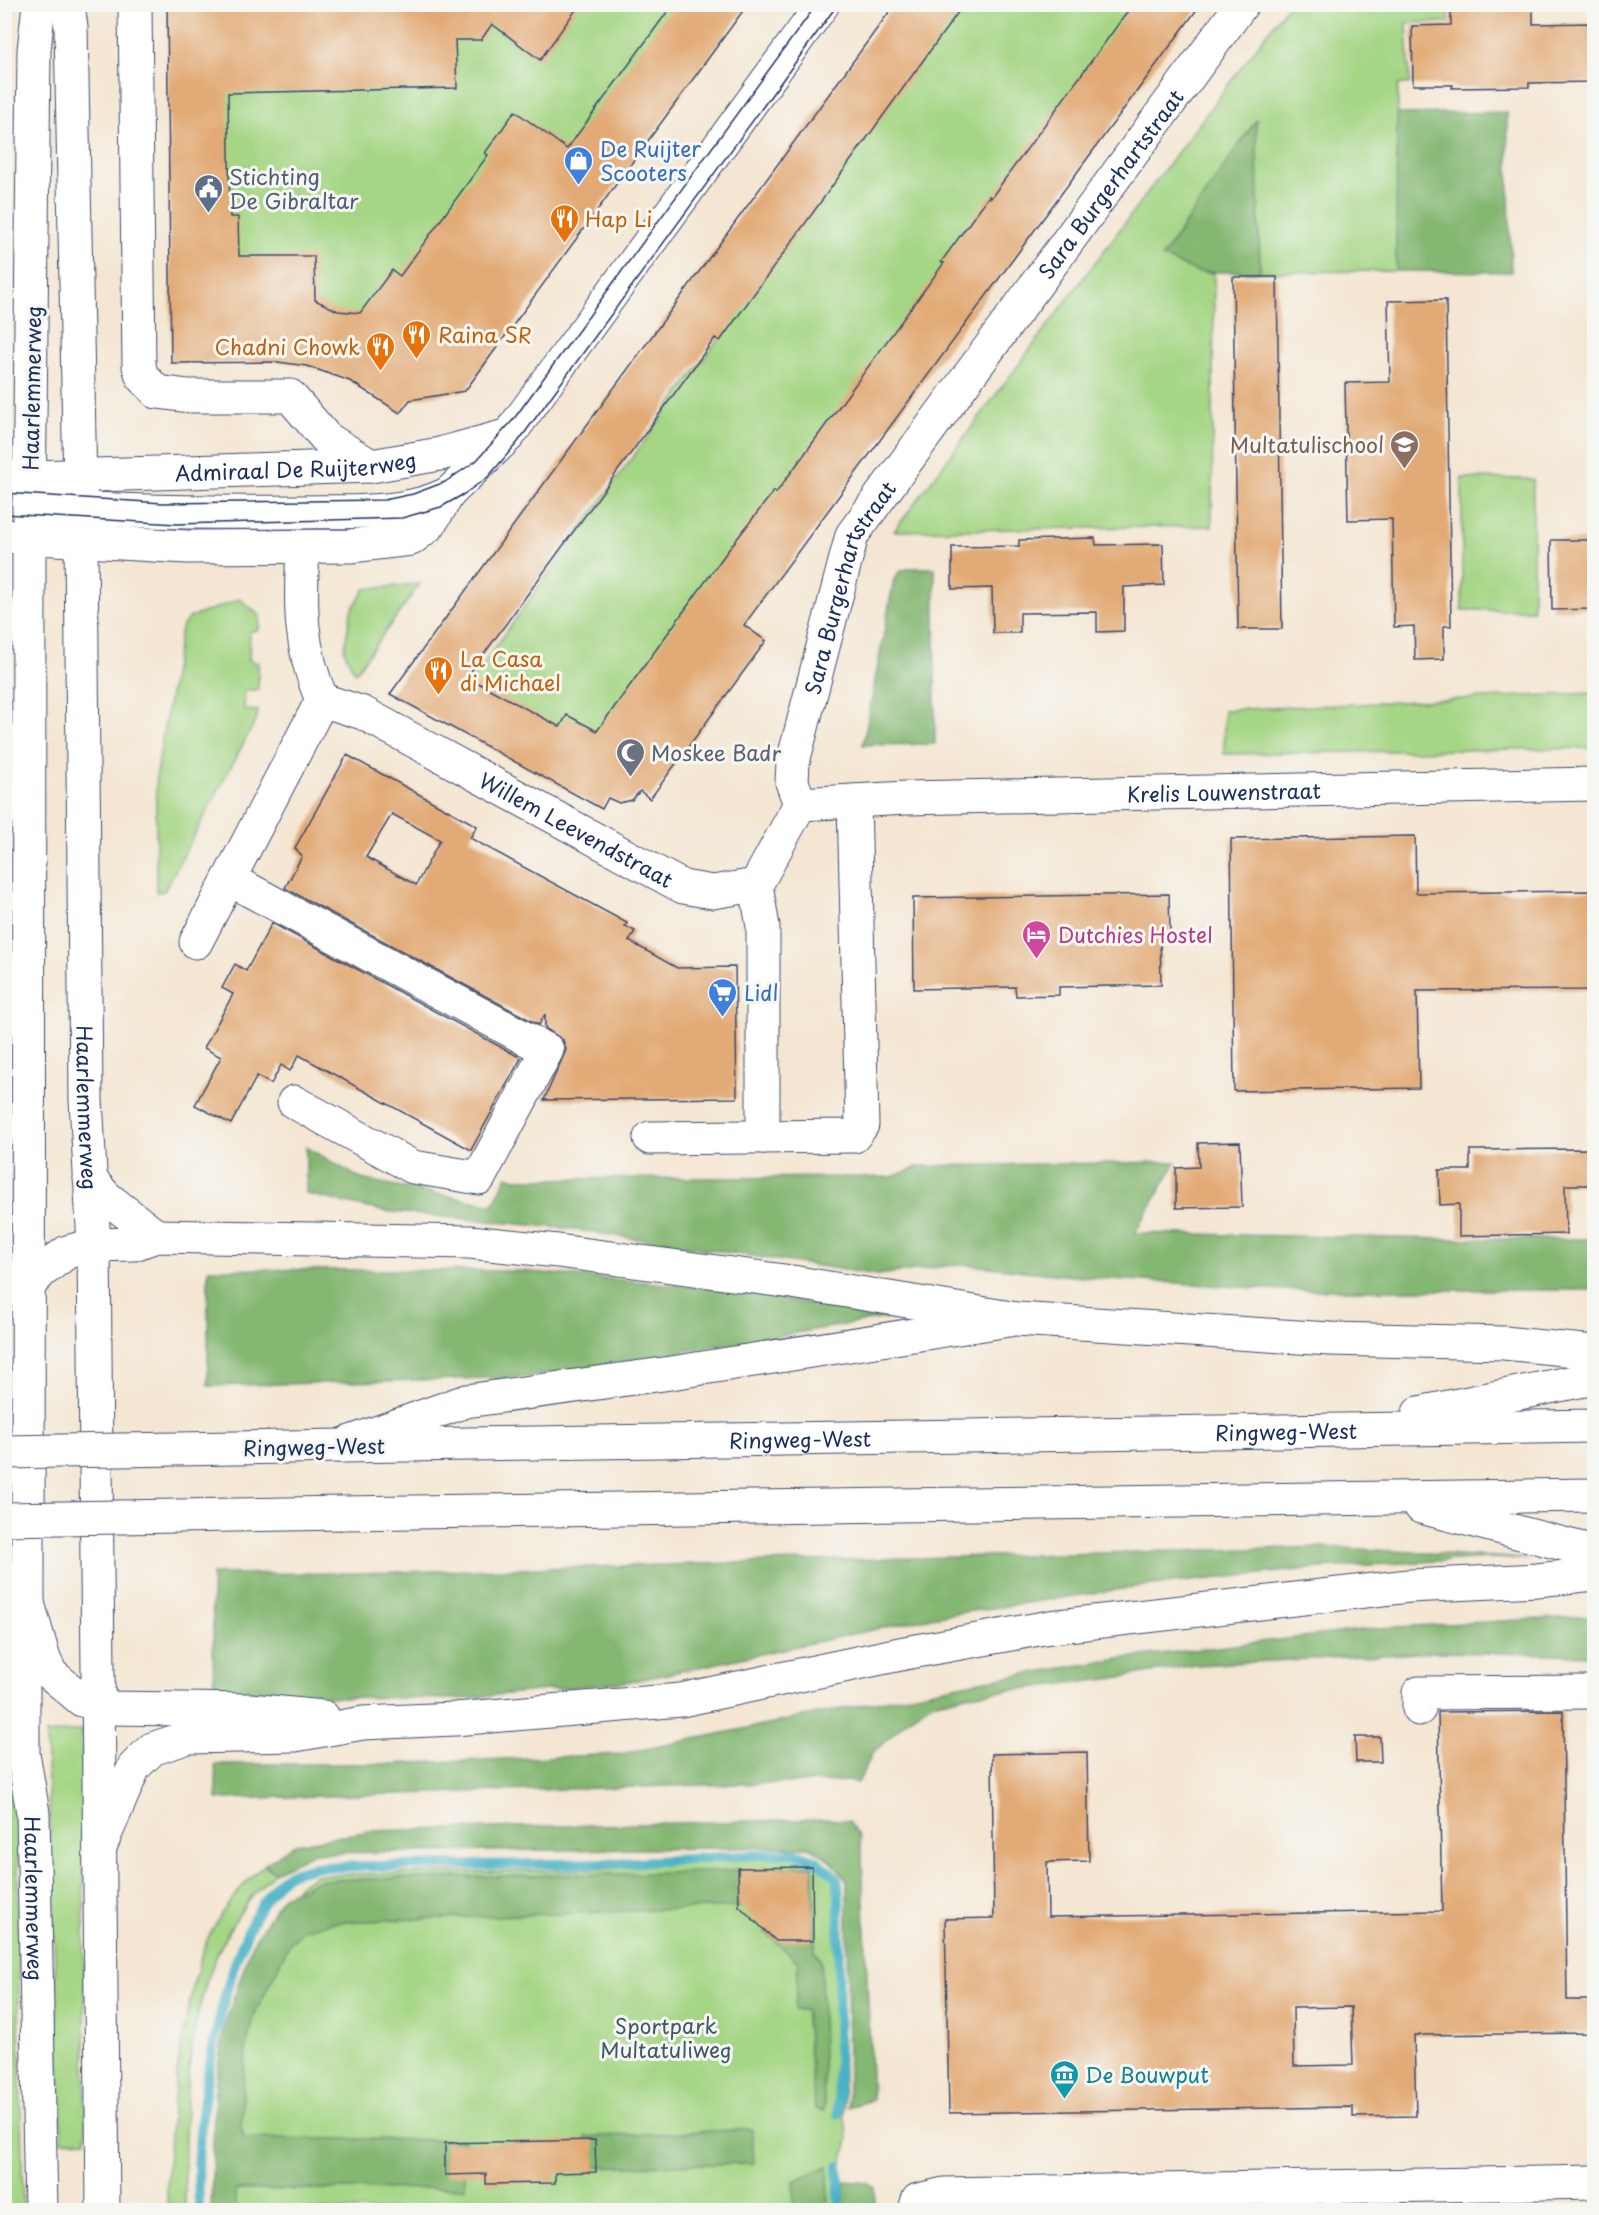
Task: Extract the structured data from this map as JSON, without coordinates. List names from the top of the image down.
{
  "streets": {
    "main road": [
      "Sara Burgerhartstraat",
      "Haarlemmerweg",
      "Admiraal De Ruijterweg",
      "Krelis Louwenstraat",
      "Willem Leevendstraat",
      "Ringweg-West"
    ]
  },
  "crossings": [
    ["Haarlemmerweg", "Admiraal De Ruijterweg"]
  ],
  "parks": ["Sportpark Multatuliweg"],
  "places": {
    "shop": ["De Ruijter Scooters"],
    "public building": ["Stichting De Gibraltar"],
    "restaurant": [
      "Hap Li",
      "Raina SR",
      "Chadni Chowk",
      "La Casa di Michael"
    ],
    "school or university": ["Multatulischool"],
    "mosque": ["Moskee Badr"],
    "hotel": ["Dutchies Hostel"],
    "supermarket": ["Lidl"],
    "museum": ["De Bouwput"]
  }
}
